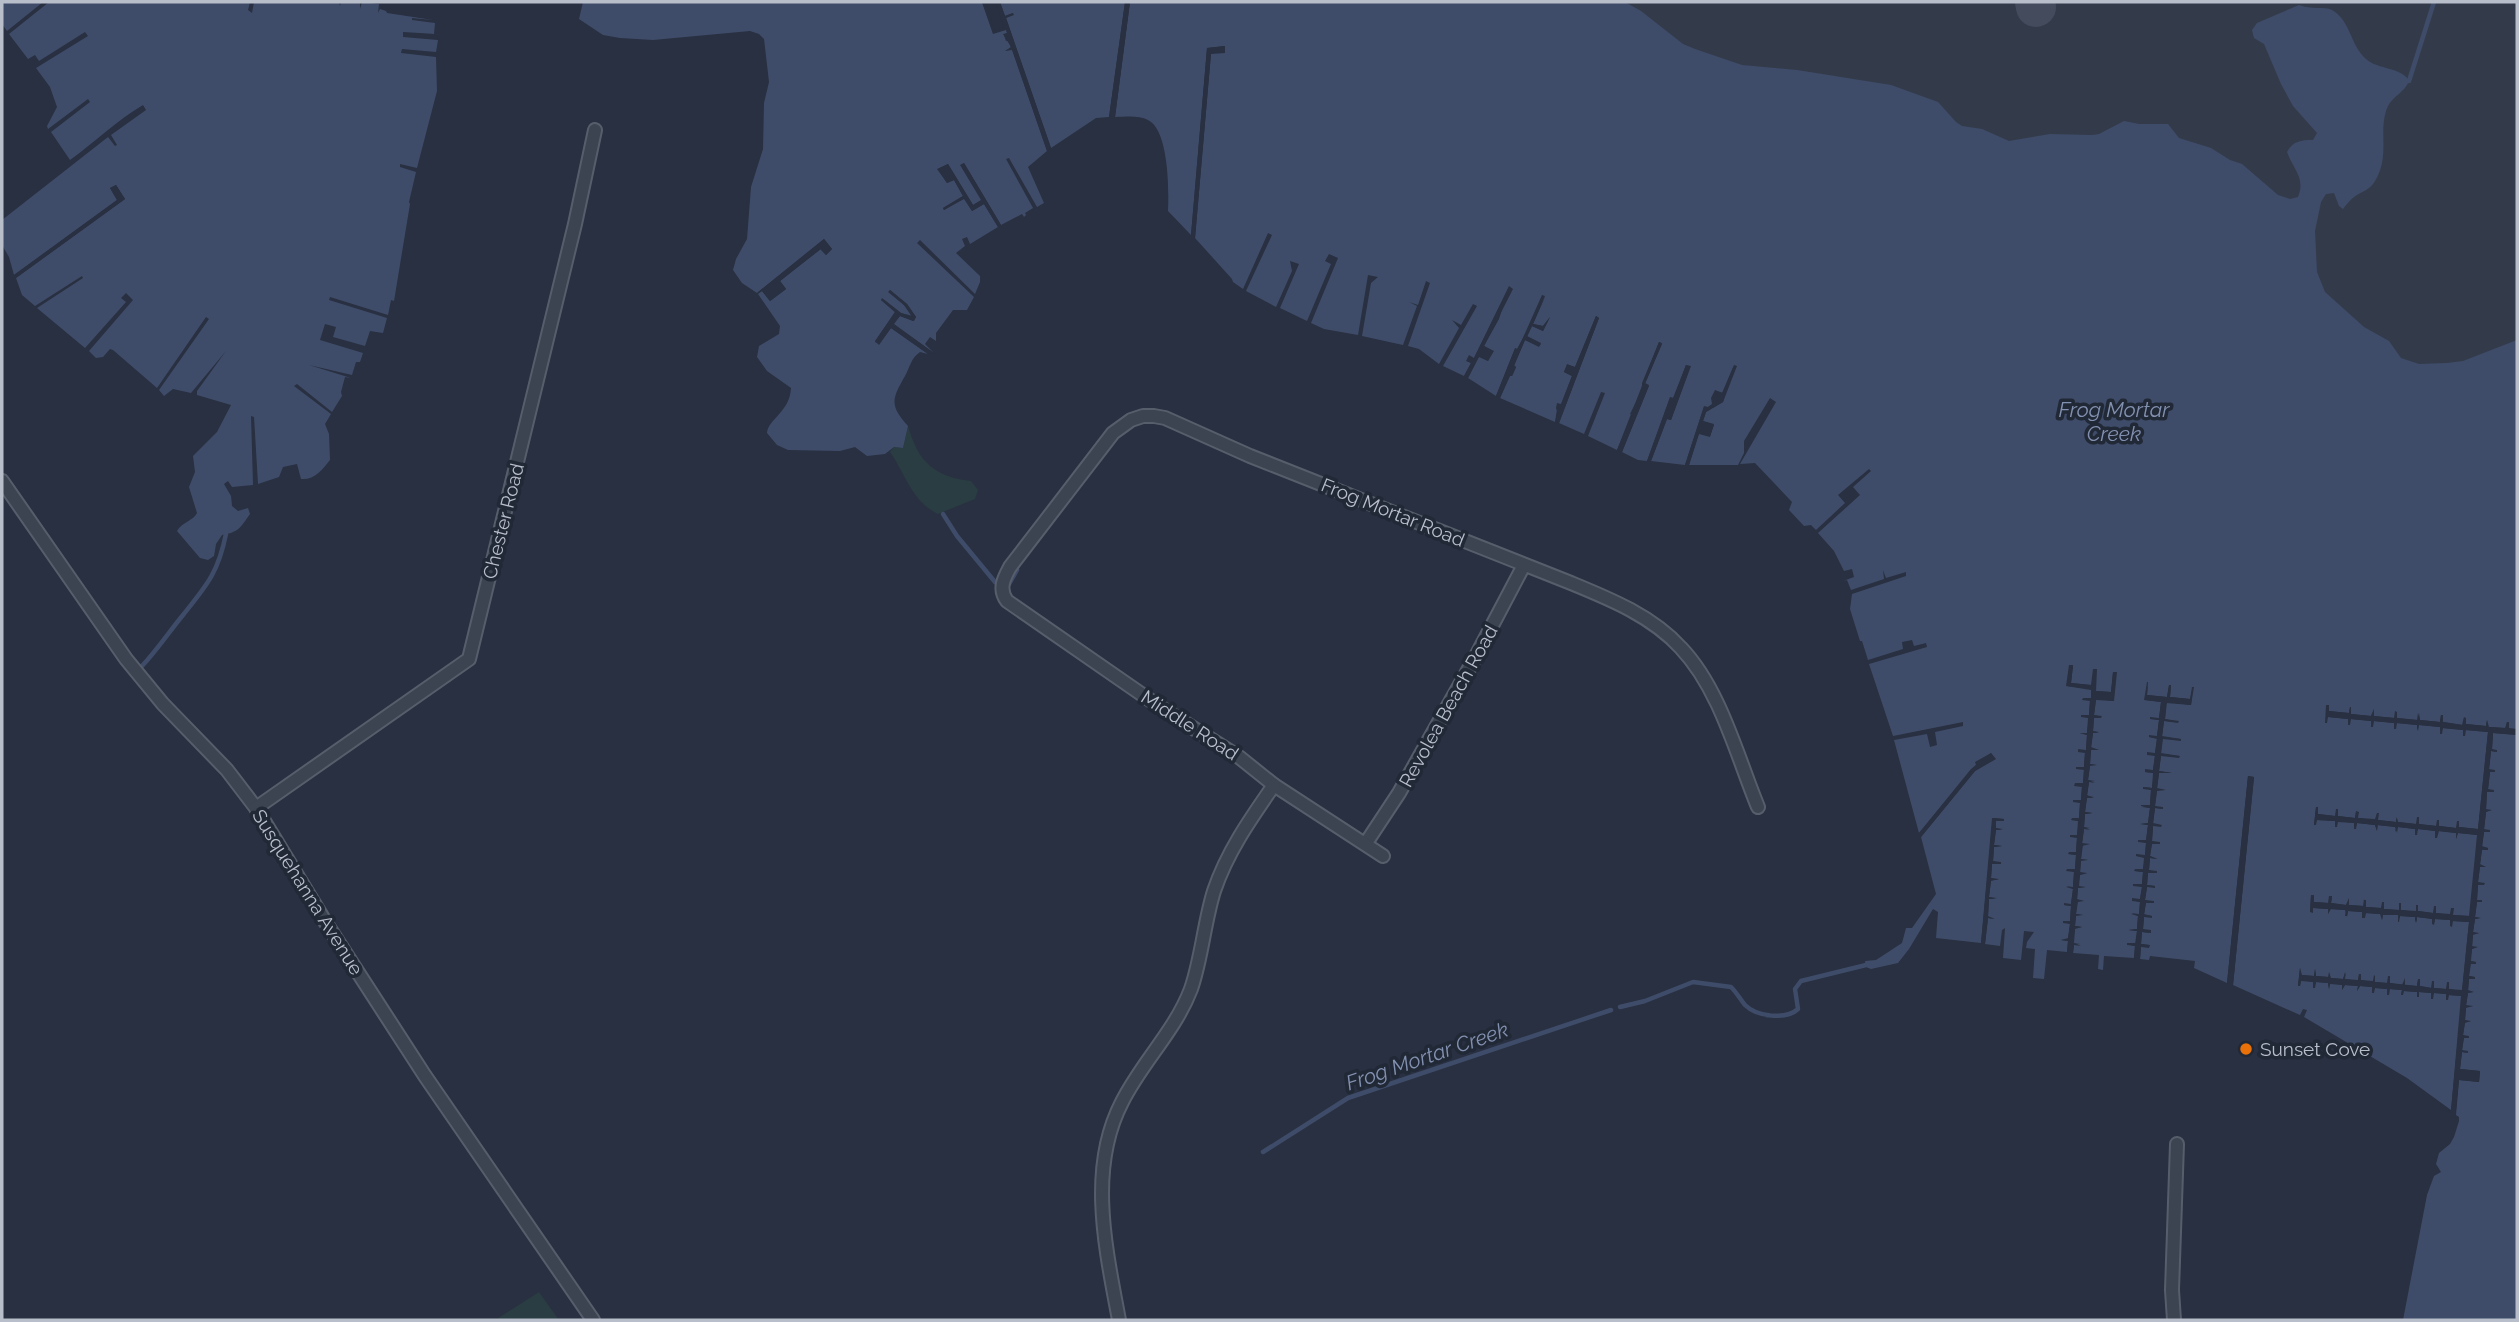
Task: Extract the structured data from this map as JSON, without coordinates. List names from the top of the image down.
{
  "streets": {
    "street": [
      "Frog Mortar Road",
      "Chester Road",
      "Revolea Beach Road",
      "Middle Road",
      "Susquehanna Avenue"
    ]
  },
  "crossings": [
    ["Frog Mortar Road", "Revolea Beach Road"],
    ["Frog Mortar Road", "Middle Road"],
    ["Chester Road", "Susquehanna Avenue"],
    ["Revolea Beach Road", "Middle Road"]
  ],
  "water": ["Frog Mortar Creek"],
  "places": ["Sunset Cove"]
}
